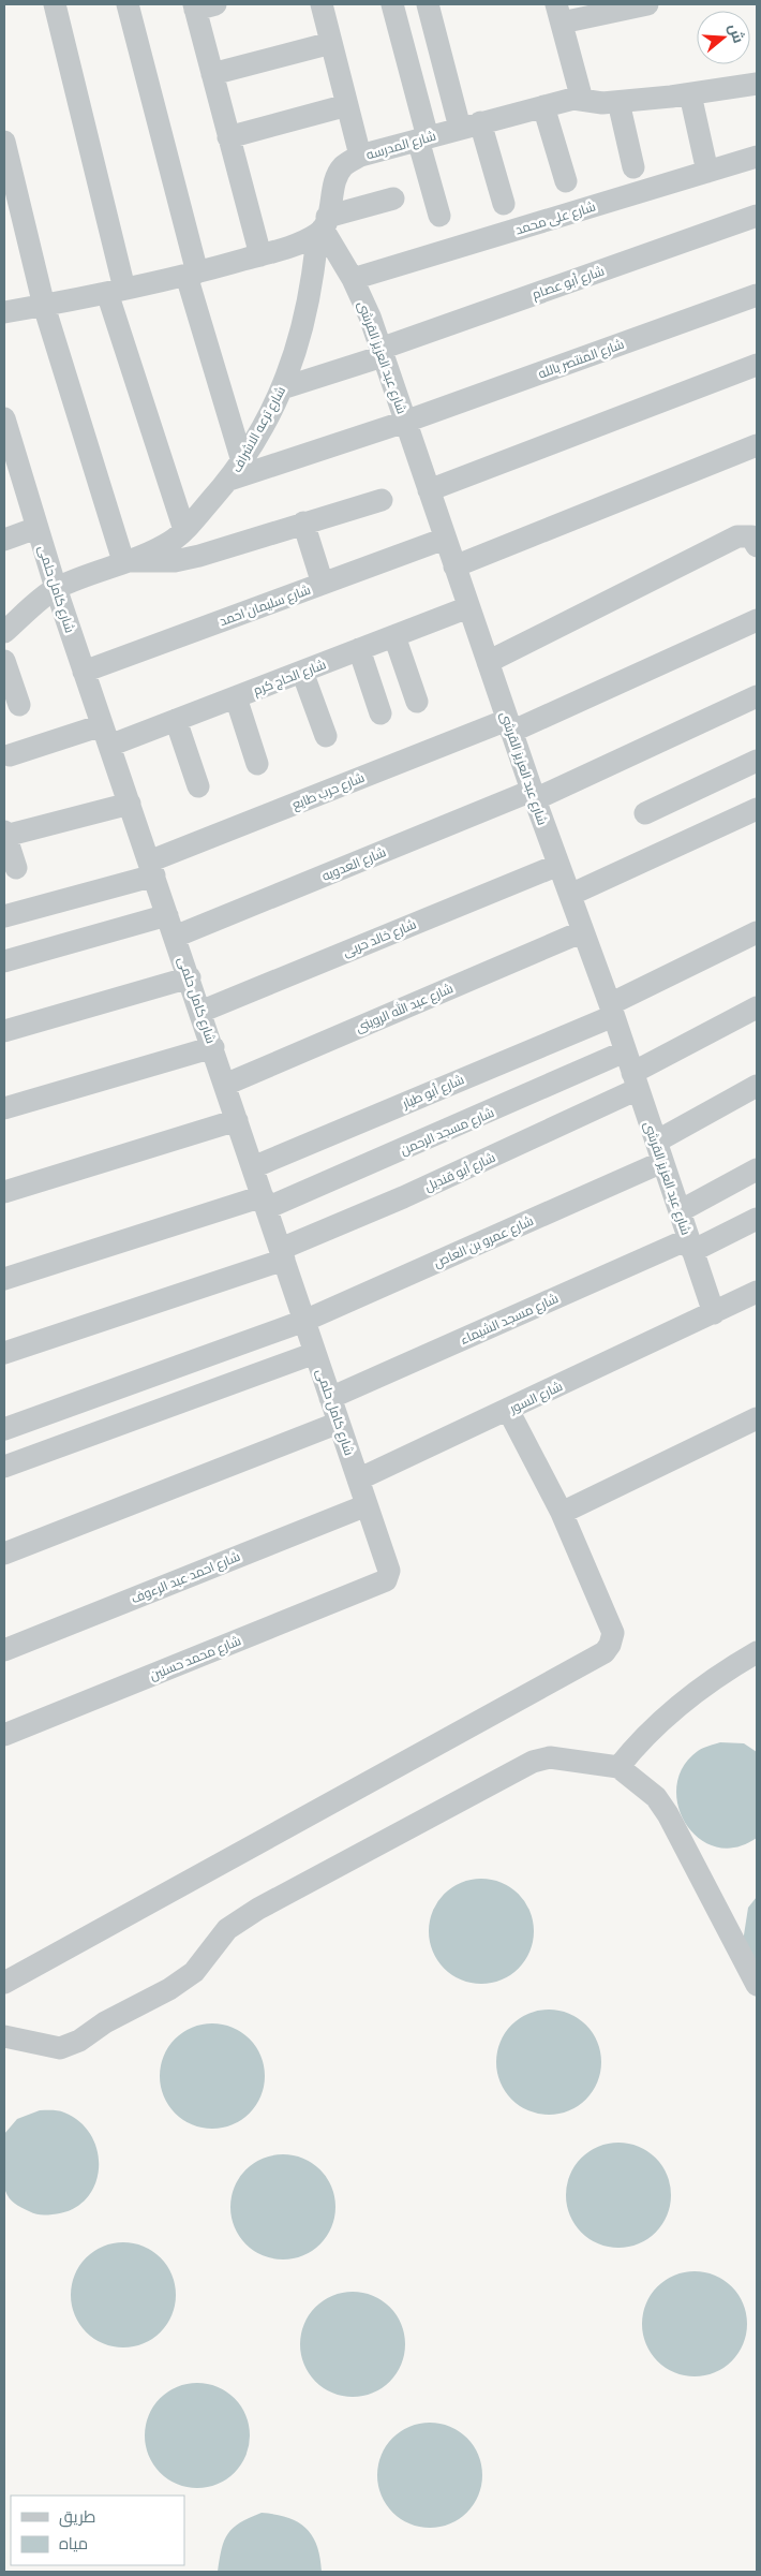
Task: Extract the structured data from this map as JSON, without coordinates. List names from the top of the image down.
{
  "streets": {
    "street": [
      "شارع المدرسه",
      "شارع على محمد",
      "شارع أبو عصام",
      "شارع عبد العزيز القرشى",
      "شارع المنتصر بالله",
      "شارع ترعه الاشراف",
      "شارع كامل حلمى",
      "شارع سليمان احمد",
      "شارع الحاج كرم",
      "شارع حرب طايع",
      "شارع العدويه",
      "شارع خالد حربى",
      "شارع عبد الله الروينى",
      "شارع أبو طيار",
      "شارع مسجد الرحمن",
      "شارع أبو قنديل",
      "شارع عمرو بن العاص",
      "شارع مسجد الشيماء",
      "شارع السور",
      "شارع احمد عبد الرءوف",
      "شارع محمد حسنين"
    ]
  },
  "crossings": [
    ["شارع المدرسه", "شارع عبد العزيز القرشى"],
    ["شارع المدرسه", "شارع ترعه الاشراف"],
    ["شارع على محمد", "شارع عبد العزيز القرشى"],
    ["شارع أبو عصام", "شارع عبد العزيز القرشى"],
    ["شارع أبو عصام", "شارع ترعه الاشراف"],
    ["شارع عبد العزيز القرشى", "شارع المنتصر بالله"],
    ["شارع عبد العزيز القرشى", "شارع ترعه الاشراف"],
    ["شارع عبد العزيز القرشى", "شارع سليمان احمد"],
    ["شارع عبد العزيز القرشى", "شارع الحاج كرم"],
    ["شارع عبد العزيز القرشى", "شارع حرب طايع"],
    ["شارع عبد العزيز القرشى", "شارع العدويه"],
    ["شارع عبد العزيز القرشى", "شارع خالد حربى"],
    ["شارع عبد العزيز القرشى", "شارع عبد الله الروينى"],
    ["شارع عبد العزيز القرشى", "شارع أبو طيار"],
    ["شارع عبد العزيز القرشى", "شارع مسجد الرحمن"],
    ["شارع عبد العزيز القرشى", "شارع أبو قنديل"],
    ["شارع عبد العزيز القرشى", "شارع عمرو بن العاص"],
    ["شارع عبد العزيز القرشى", "شارع مسجد الشيماء"],
    ["شارع عبد العزيز القرشى", "شارع السور"],
    ["شارع المنتصر بالله", "شارع ترعه الاشراف"],
    ["شارع ترعه الاشراف", "شارع كامل حلمى"],
    ["شارع كامل حلمى", "شارع سليمان احمد"],
    ["شارع كامل حلمى", "شارع الحاج كرم"],
    ["شارع كامل حلمى", "شارع حرب طايع"],
    ["شارع كامل حلمى", "شارع العدويه"],
    ["شارع كامل حلمى", "شارع خالد حربى"],
    ["شارع كامل حلمى", "شارع عبد الله الروينى"],
    ["شارع كامل حلمى", "شارع أبو طيار"],
    ["شارع كامل حلمى", "شارع مسجد الرحمن"],
    ["شارع كامل حلمى", "شارع أبو قنديل"],
    ["شارع كامل حلمى", "شارع عمرو بن العاص"],
    ["شارع كامل حلمى", "شارع مسجد الشيماء"],
    ["شارع كامل حلمى", "شارع السور"],
    ["شارع كامل حلمى", "شارع احمد عبد الرءوف"],
    ["شارع كامل حلمى", "شارع محمد حسنين"]
  ],
  "legend": ["طريق", "مياه"],
  "north": "right"
}
